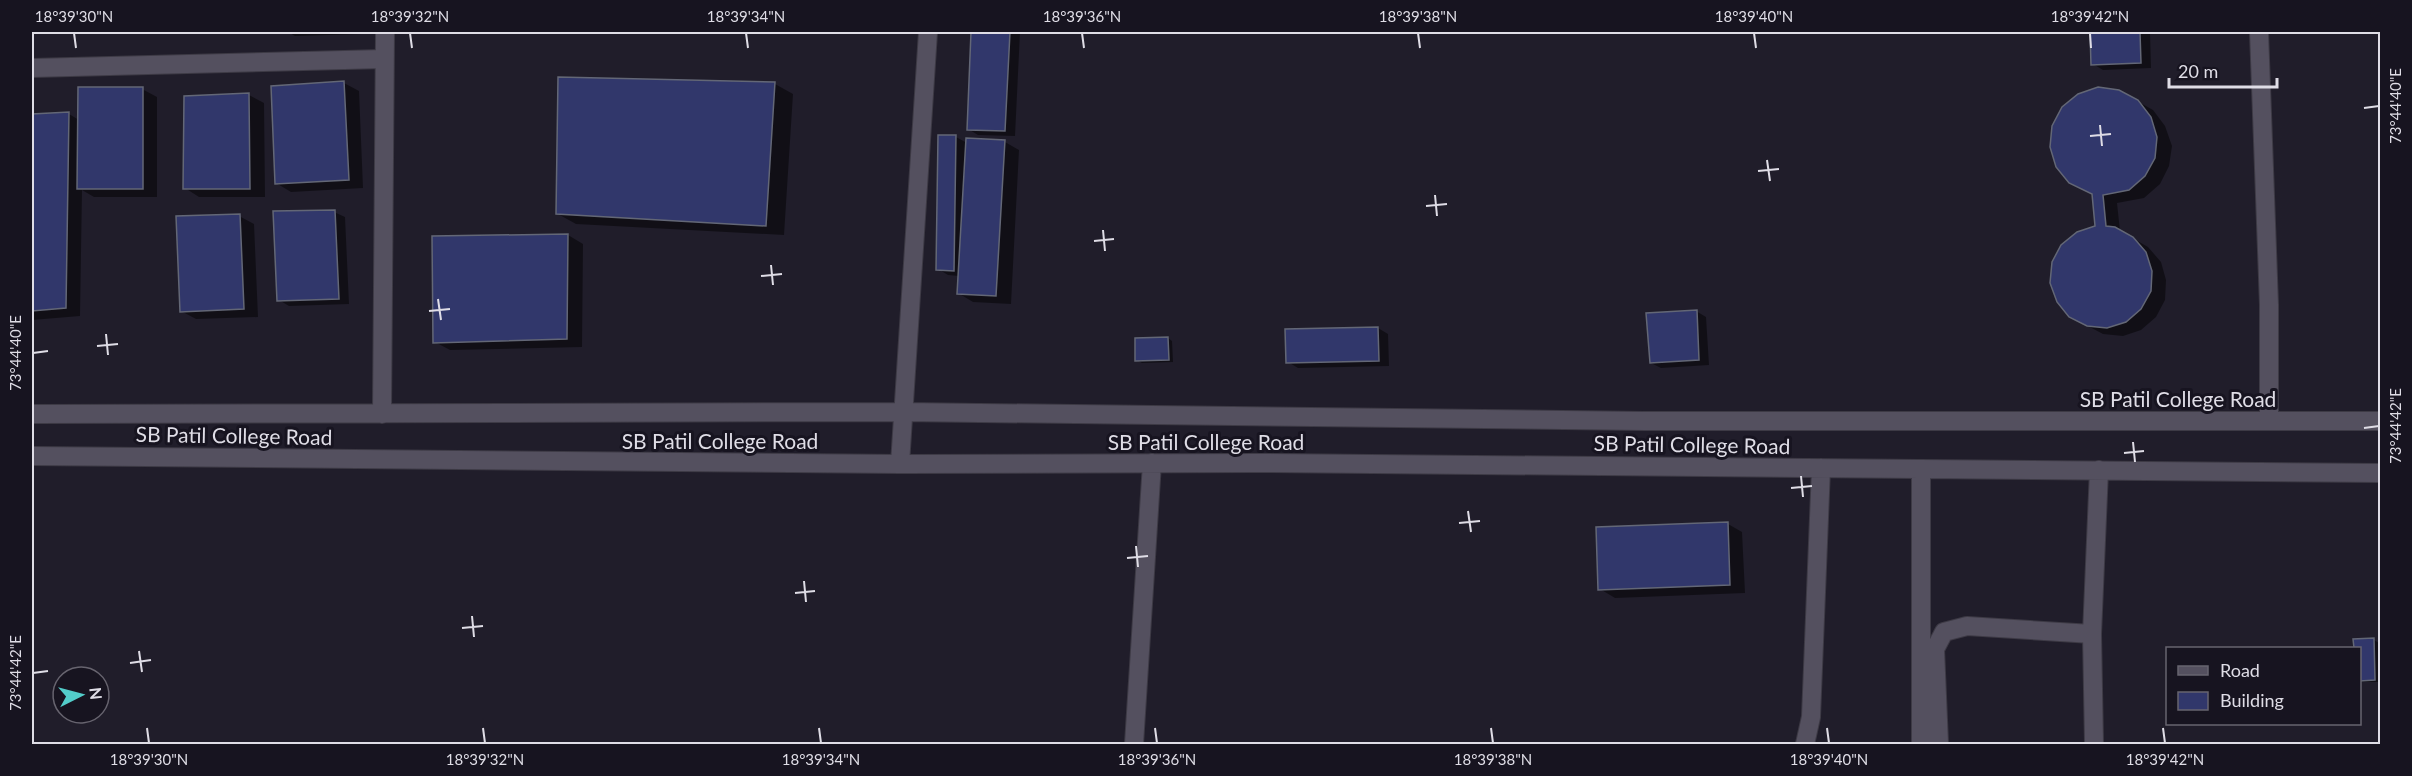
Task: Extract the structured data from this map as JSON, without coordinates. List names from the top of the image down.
{
  "streets": {
    "street": ["SB Patil College Road"]
  },
  "legend": ["Road", "Building"],
  "scale_bar": "20 m",
  "north": "right",
  "coordinates": [
    "18°39'30\"N",
    "18°39'32\"N",
    "18°39'34\"N",
    "18°39'36\"N",
    "18°39'38\"N",
    "18°39'40\"N",
    "18°39'42\"N",
    "73°44'40\"E",
    "73°44'42\"E"
  ]
}
